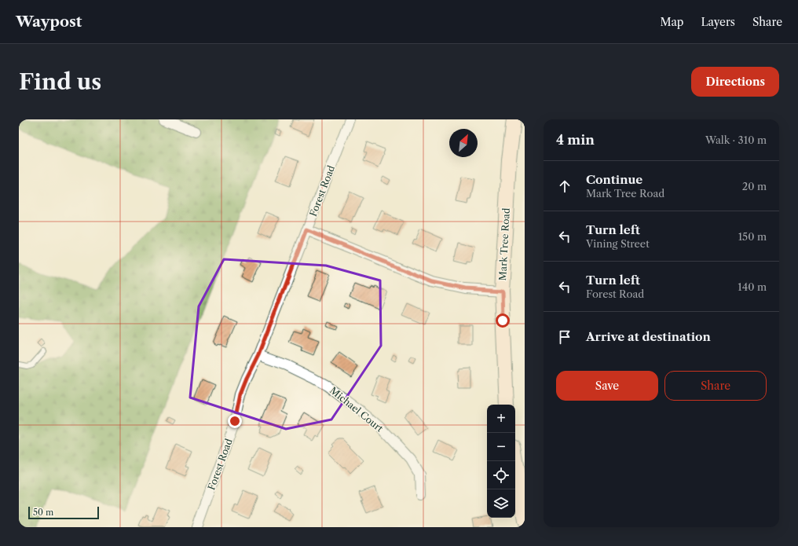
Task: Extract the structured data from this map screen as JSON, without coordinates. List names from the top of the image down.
{
  "streets": {
    "street": ["Forest Road", "Mark Tree Road", "Michael Court"]
  },
  "crossings": [
    ["Forest Road", "Michael Court"]
  ],
  "scale_bar": "50 m",
  "north": "top right",
  "page": {
    "header": "Waypost",
    "nav": ["Map", "Layers", "Share"],
    "buttons": [
      "Directions",
      ["Save", "Share"]
    ],
    "title": "Find us",
    "heading": ["4 min", "Walk · 310 m"],
    "list": [
      ["Continue", "Mark Tree Road", "20 m"],
      ["Turn left", "Vining Street", "150 m"],
      ["Turn left", "Forest Road", "140 m"],
      "Arrive at destination"
    ],
    "map_buttons": ["+", "−"],
    "scale": "50 m"
  }
}
